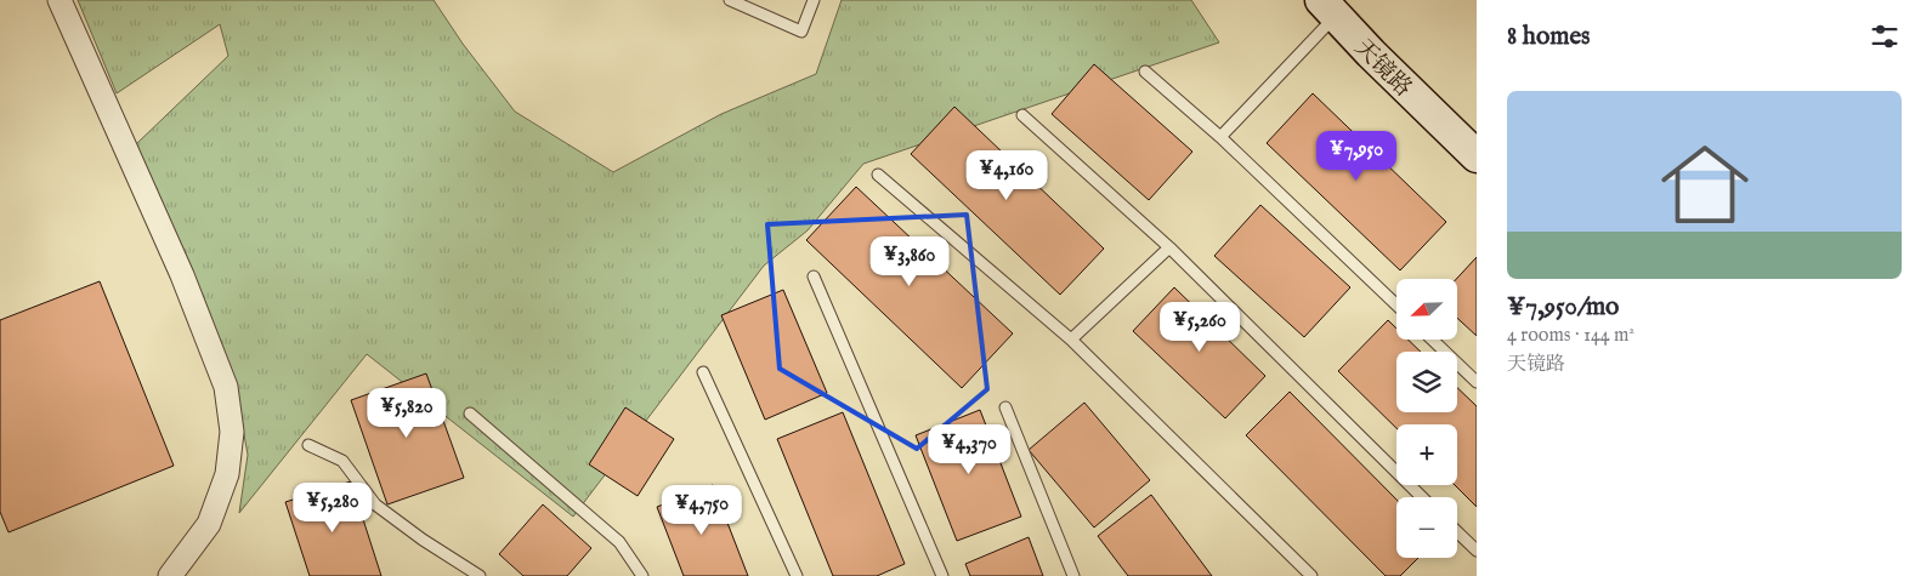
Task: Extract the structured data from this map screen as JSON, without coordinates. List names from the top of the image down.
{
  "streets": {
    "street": ["天镜路"]
  },
  "north": "bottom left",
  "page": {
    "heading": "8 homes",
    "list": [
      {
        "name": "¥7,950/mo",
        "note": "4 rooms · 144 m² · 天镜路"
      }
    ],
    "price": [
      "¥7,950",
      "¥4,160",
      "¥3,860",
      "¥5,260",
      "¥5,820",
      "¥4,370",
      "¥5,280",
      "¥4,750"
    ],
    "map_buttons": ["+", "−"]
  }
}
